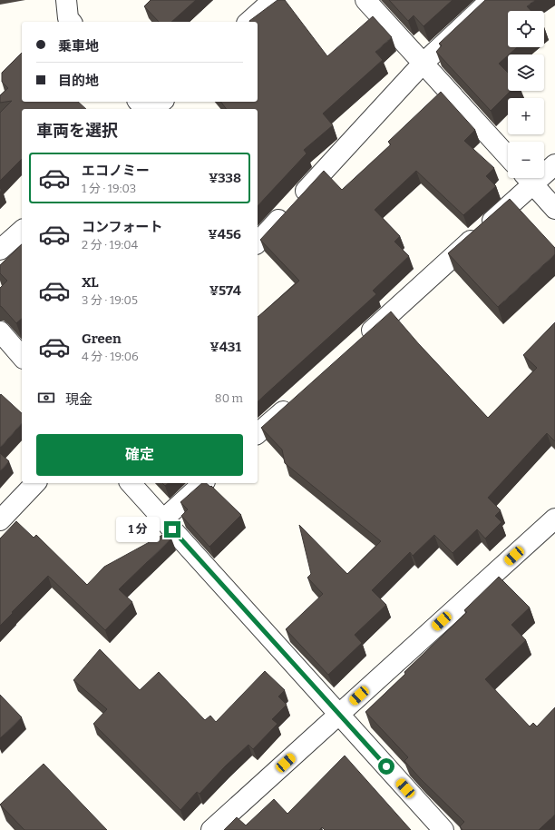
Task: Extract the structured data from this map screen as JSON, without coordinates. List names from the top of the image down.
{
  "page": {
    "map_buttons": ["+", "−"],
    "banner": ["乗車地", "目的地"],
    "heading": "車両を選択",
    "list": [
      {
        "name": "エコノミー",
        "note": "1 分 · 19:03",
        "value": "¥338"
      },
      {
        "name": "コンフォート",
        "note": "2 分 · 19:04",
        "value": "¥456"
      },
      {
        "name": "XL",
        "note": "3 分 · 19:05",
        "value": "¥574"
      },
      {
        "name": "Green",
        "note": "4 分 · 19:06",
        "value": "¥431"
      }
    ],
    "pay": ["現金", "80 m"],
    "buttons": "確定",
    "bubble": "1 分"
  }
}
